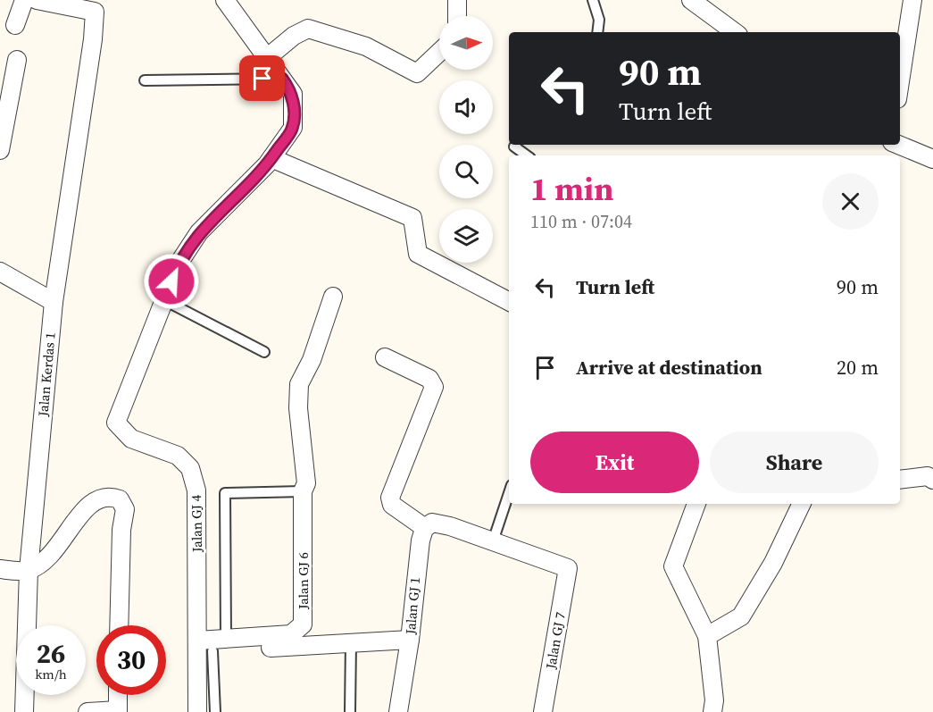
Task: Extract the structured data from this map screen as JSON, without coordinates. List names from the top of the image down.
{
  "streets": {
    "street": [
      "Jalan Kerdas 1",
      "Jalan GJ 4",
      "Jalan GJ 6",
      "Jalan GJ 1",
      "Jalan GJ 7"
    ]
  },
  "crossings": [
    ["Jalan GJ 4", "Jalan GJ 6"]
  ],
  "north": "right",
  "page": {
    "turn": ["90 m", "Turn left"],
    "heading": ["1 min", "110 m · 07:04"],
    "list": [
      {
        "name": "Turn left",
        "value": "90 m"
      },
      {
        "name": "Arrive at destination",
        "value": "20 m"
      }
    ],
    "buttons": ["Exit", "Share"],
    "speed": "26 km/h",
    "limit": "30"
  }
}
